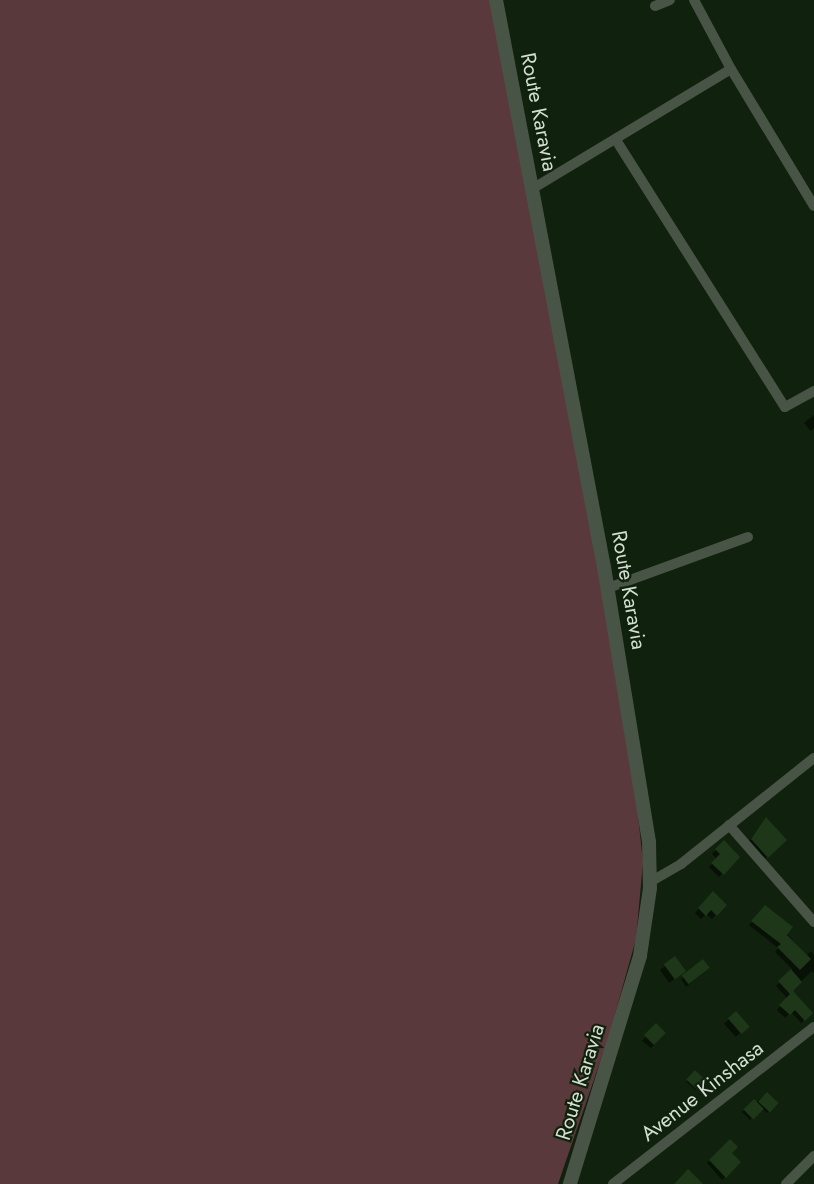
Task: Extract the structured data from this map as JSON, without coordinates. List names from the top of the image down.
{
  "streets": {
    "street": ["Route Karavia", "Avenue Kinshasa"]
  }
}
